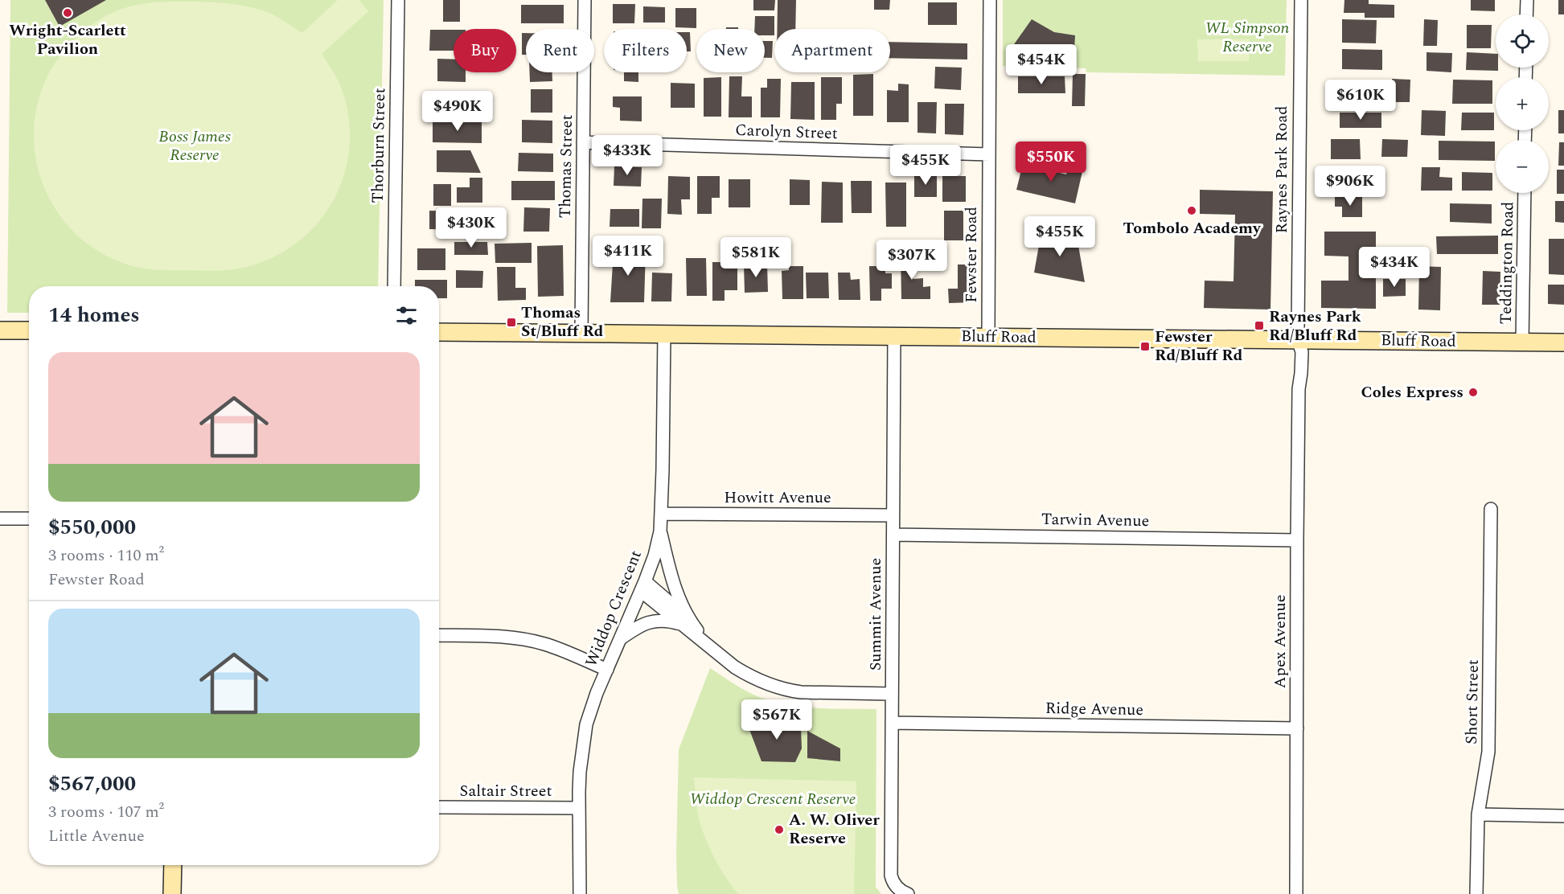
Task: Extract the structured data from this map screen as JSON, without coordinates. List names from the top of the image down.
{
  "streets": {
    "main road": ["Bluff Road"],
    "street": [
      "Carolyn Street",
      "Thorburn Street",
      "Thomas Street",
      "Raynes Park Road",
      "Fewster Road",
      "Teddington Road",
      "Howitt Avenue",
      "Tarwin Avenue",
      "Widdop Crescent",
      "Summit Avenue",
      "Apex Avenue",
      "Short Street",
      "Ridge Avenue",
      "Saltair Street"
    ]
  },
  "crossings": [
    ["Carolyn Street", "Thomas Street"],
    ["Carolyn Street", "Fewster Road"],
    ["Thomas Street", "Bluff Road"],
    ["Raynes Park Road", "Bluff Road"],
    ["Raynes Park Road", "Apex Avenue"],
    ["Fewster Road", "Bluff Road"],
    ["Teddington Road", "Bluff Road"],
    ["Bluff Road", "Widdop Crescent"],
    ["Bluff Road", "Summit Avenue"],
    ["Bluff Road", "Apex Avenue"],
    ["Howitt Avenue", "Widdop Crescent"],
    ["Howitt Avenue", "Summit Avenue"],
    ["Tarwin Avenue", "Summit Avenue"],
    ["Tarwin Avenue", "Apex Avenue"],
    ["Widdop Crescent", "Saltair Street"],
    ["Summit Avenue", "Ridge Avenue"],
    ["Apex Avenue", "Ridge Avenue"]
  ],
  "parks": ["WL Simpson Reserve", "Boss James Reserve", "Widdop Crescent Reserve"],
  "places": {
    "other": [
      "Wright-Scarlett Pavilion",
      "Tombolo Academy",
      "Coles Express",
      "A. W. Oliver Reserve"
    ],
    "transit": ["Thomas St/Bluff Rd", "Raynes Park Rd/Bluff Rd", "Fewster Rd/Bluff Rd"]
  },
  "page": {
    "map_buttons": ["+", "−"],
    "chip": [
      "Buy",
      "Rent",
      "Filters",
      "New",
      "Apartment"
    ],
    "price": [
      "$454K",
      "$610K",
      "$490K",
      "$433K",
      "$550K",
      "$455K",
      "$906K",
      "$430K",
      "$455K",
      "$411K",
      "$581K",
      "$307K",
      "$434K",
      "$567K"
    ],
    "heading": "14 homes",
    "list": [
      {
        "name": "$550,000",
        "note": "3 rooms · 110 m² · Fewster Road"
      },
      {
        "name": "$567,000",
        "note": "3 rooms · 107 m² · Little Avenue"
      }
    ]
  }
}
